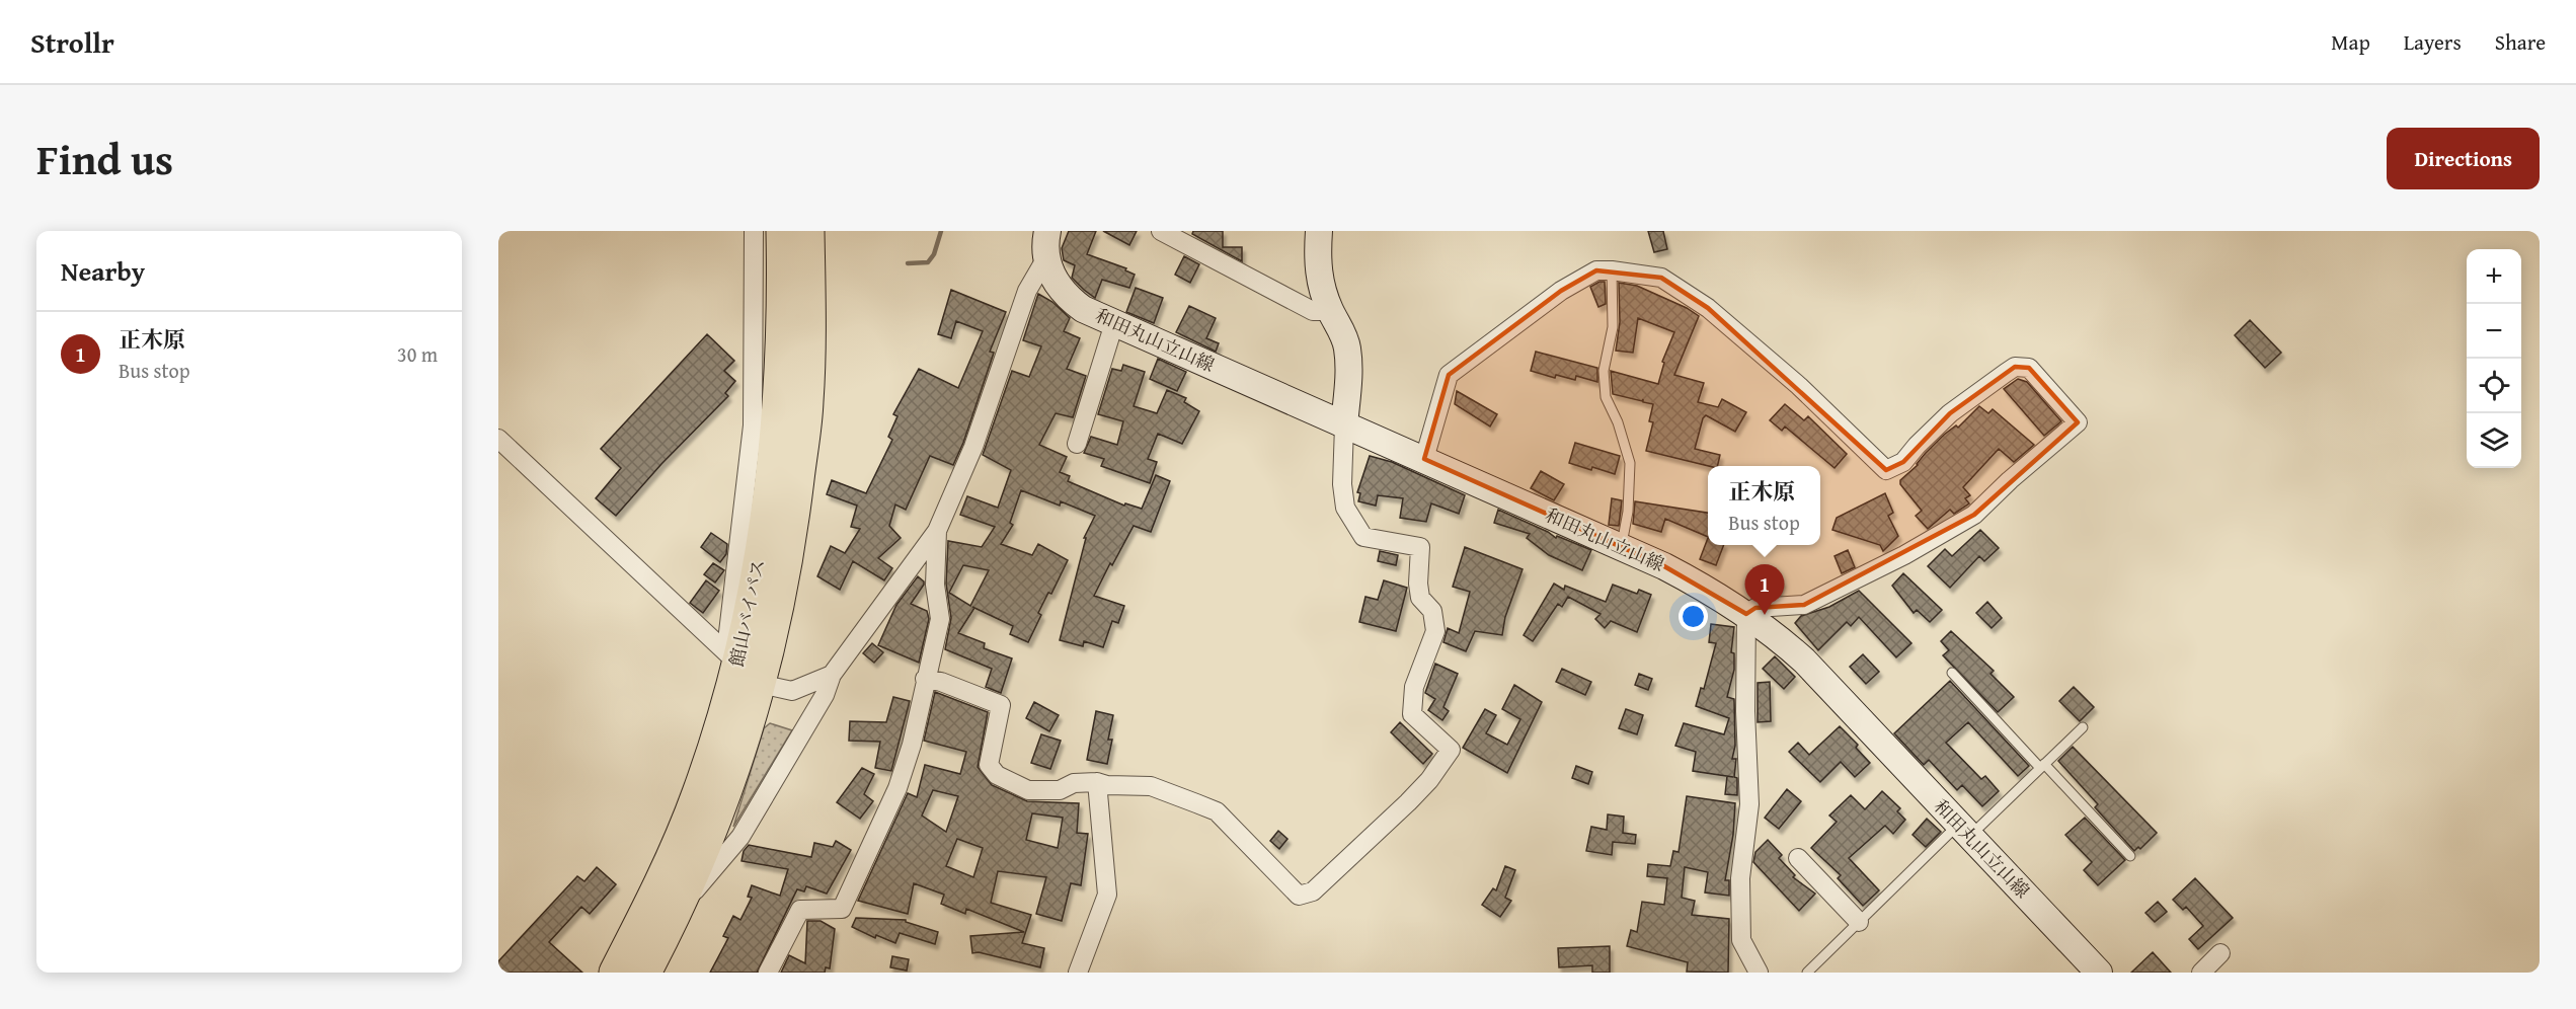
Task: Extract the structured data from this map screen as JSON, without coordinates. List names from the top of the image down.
{
  "streets": {
    "highway": ["館山バイパス"],
    "main road": ["和田丸山立山線"]
  },
  "page": {
    "header": "Strollr",
    "nav": ["Map", "Layers", "Share"],
    "title": "Find us",
    "buttons": "Directions",
    "heading": "Nearby",
    "map_buttons": ["+", "−"],
    "list": [
      {
        "mark": "1",
        "name": "正木原",
        "note": "Bus stop",
        "value": "30 m"
      }
    ],
    "popup": ["正木原", "Bus stop"],
    "pins": "1"
  }
}
